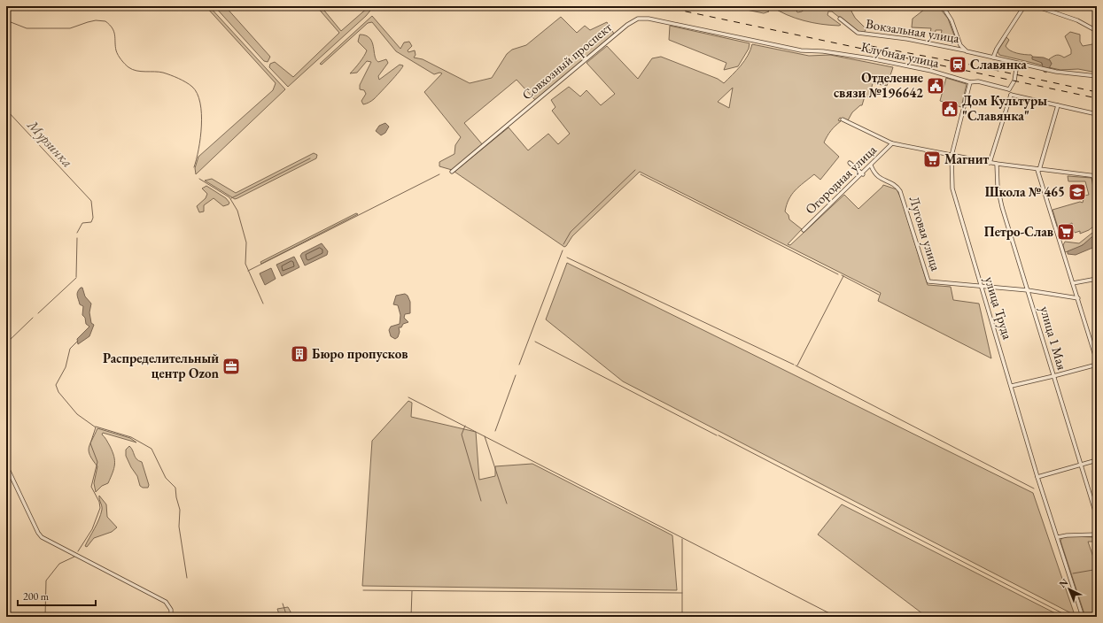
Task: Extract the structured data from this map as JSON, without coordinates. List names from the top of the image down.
{
  "streets": {
    "street": [
      "Вокзальная улица",
      "Клубная улица",
      "Совхозный проспект",
      "Огородная улица",
      "Луговая улица",
      "улица Труда",
      "улица 1 Мая"
    ]
  },
  "crossings": [
    ["Клубная улица", "Совхозный проспект"],
    ["Клубная улица", "улица Труда"],
    ["Огородная улица", "Луговая улица"],
    ["Луговая улица", "улица Труда"]
  ],
  "water": ["Мурзинка"],
  "places": {
    "station": ["Славянка"],
    "public building": ["Отделение связи №196642", "Дом Культуры \"Славянка\""],
    "supermarket": ["Магнит", "Петро-Слав"],
    "school or university": ["Школа № 465"],
    "building": ["Бюро пропусков"],
    "office": ["Распределительный центр Ozon"]
  },
  "scale_bar": "200 m",
  "north": "top left"
}
